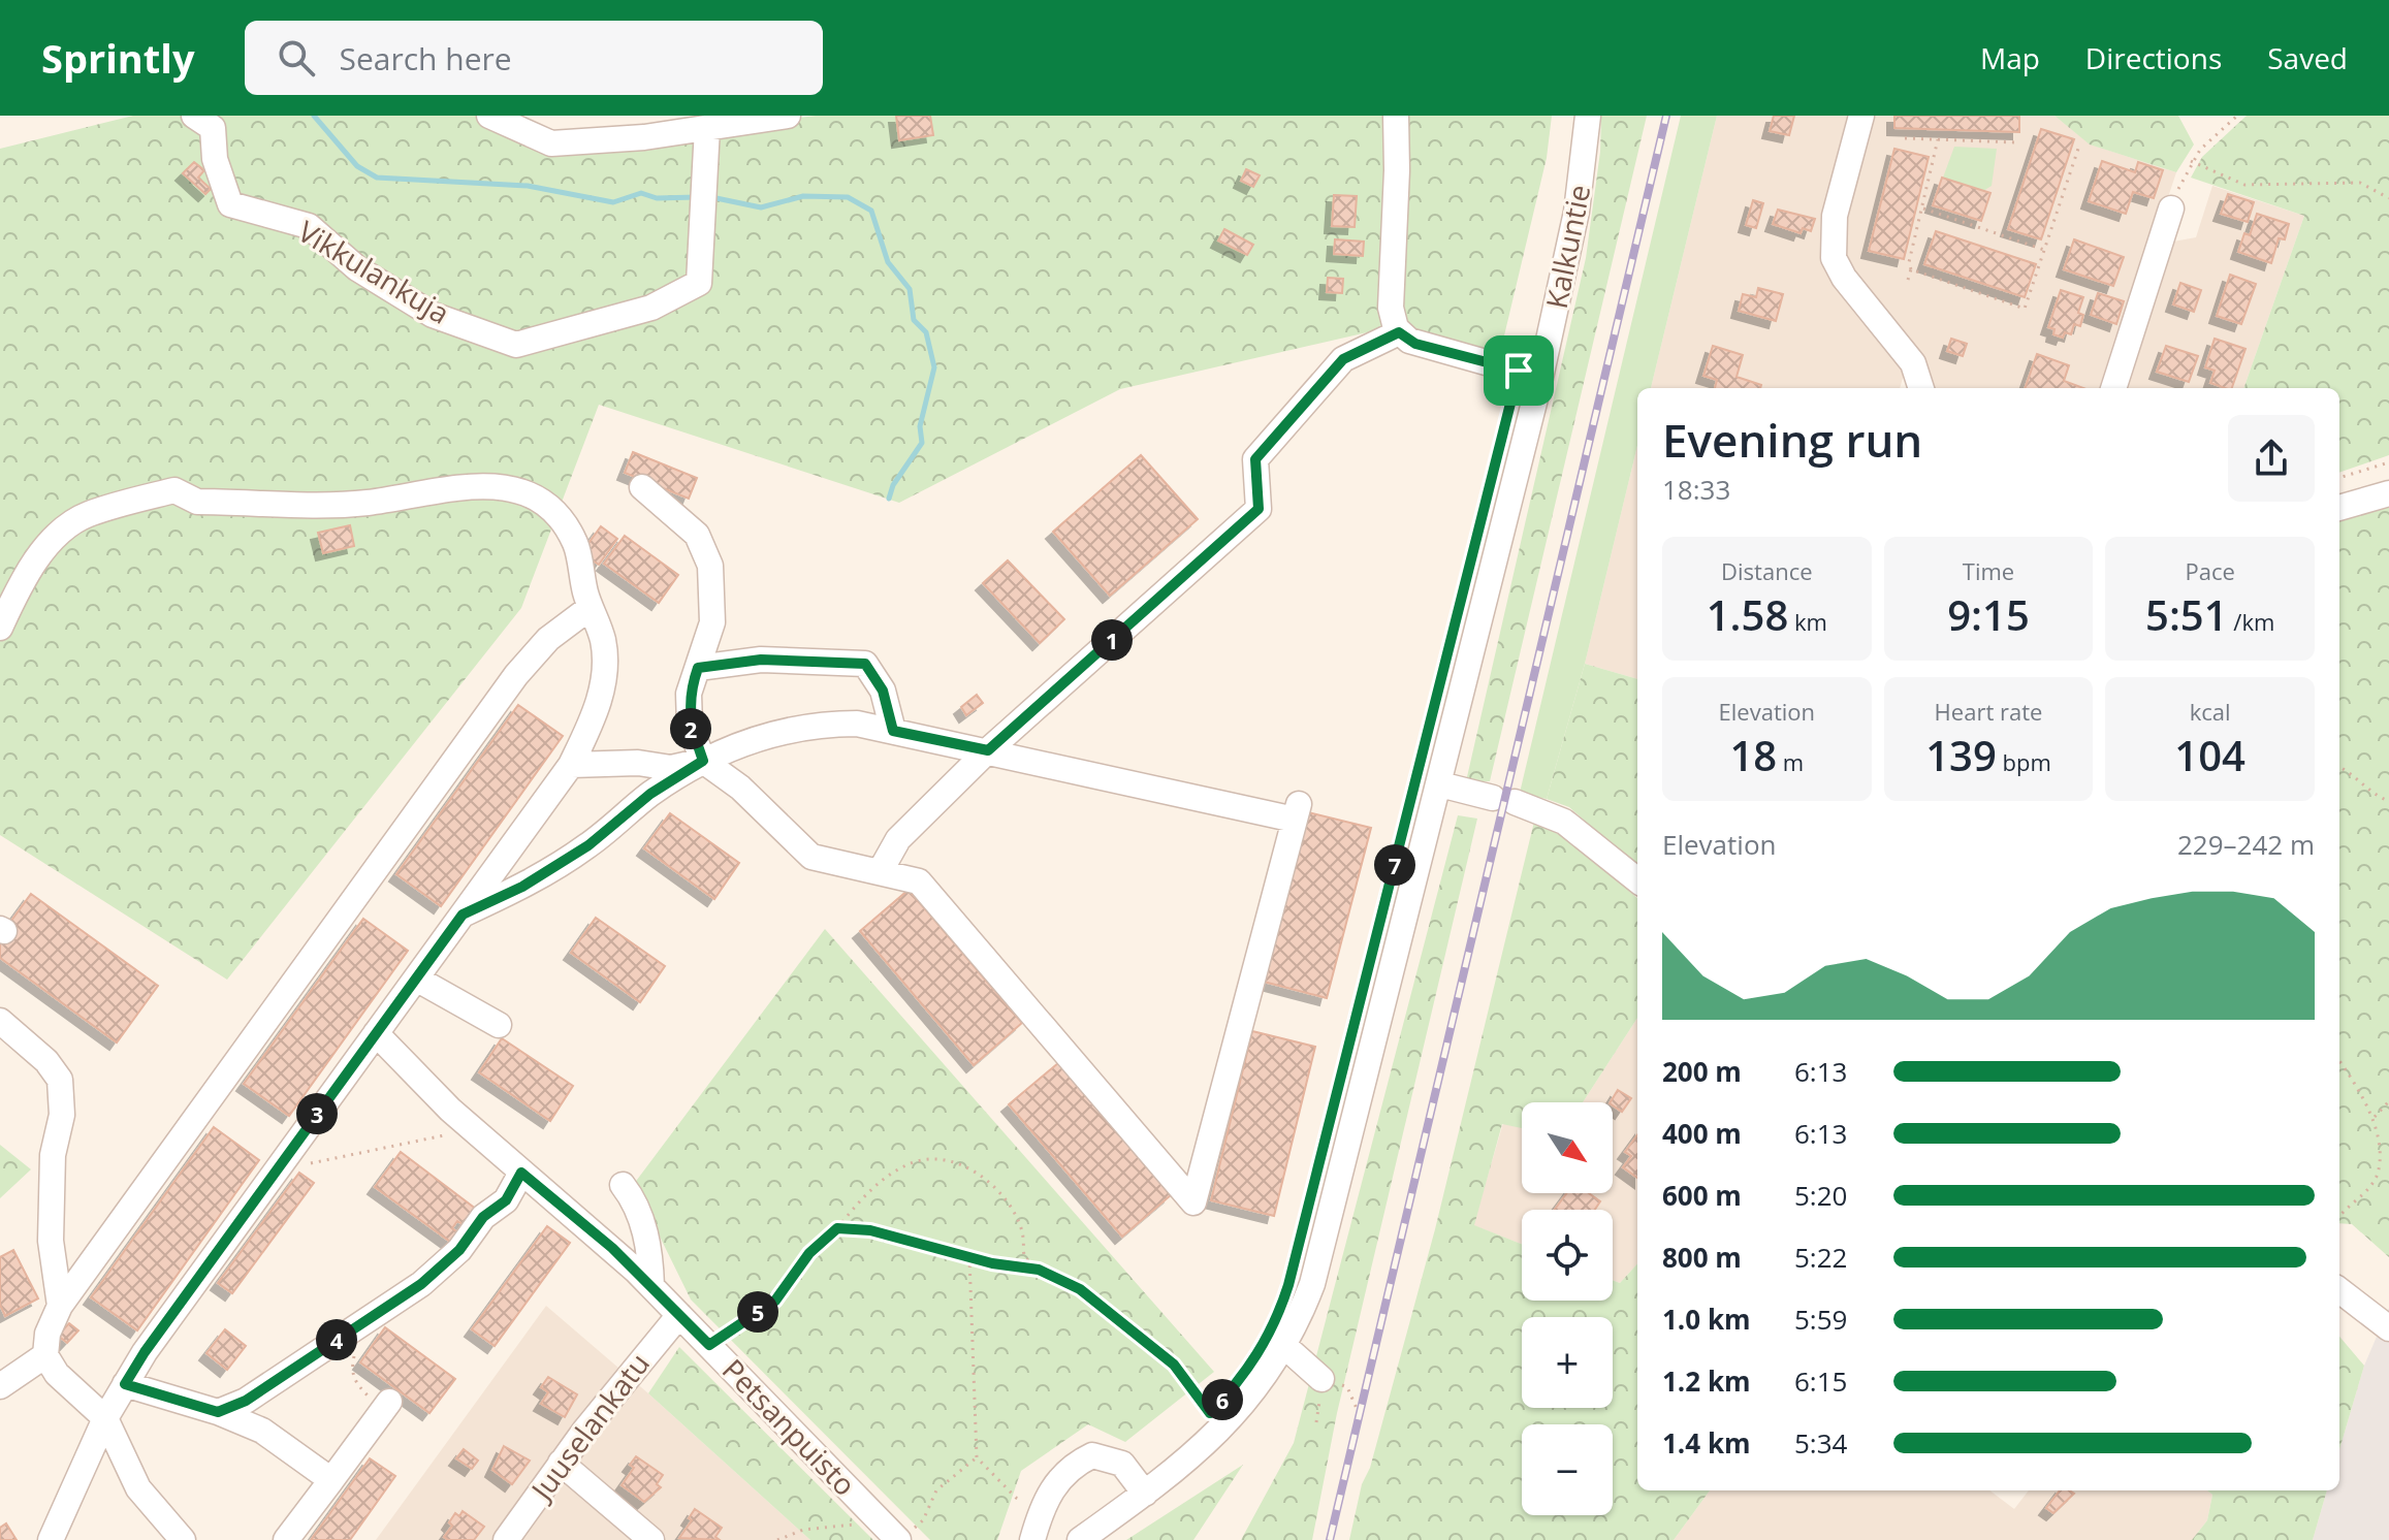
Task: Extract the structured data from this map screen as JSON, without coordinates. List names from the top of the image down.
{
  "streets": {
    "street": [
      "Kalkuntie",
      "Vikkulankuja",
      "Juuselankatu",
      "Petsanpuisto"
    ]
  },
  "crossings": [
    ["Juuselankatu", "Petsanpuisto"]
  ],
  "north": "bottom right",
  "page": {
    "header": "Sprintly",
    "search": "Search here",
    "nav": ["Map", "Directions", "Saved"],
    "heading": ["Evening run", "18:33"],
    "stats": [
      ["Distance", "1.58 km"],
      ["Time", "9:15"],
      ["Pace", "5:51 /km"],
      ["Elevation", "18 m"],
      ["Heart rate", "139 bpm"],
      ["kcal", "104"]
    ],
    "pins": [
      "1",
      "2",
      "7",
      "3",
      "5",
      "4",
      "6"
    ],
    "chart": ["Elevation", "229–242 m"],
    "list": [
      {
        "name": "200 m",
        "note": "6:13"
      },
      {
        "name": "400 m",
        "note": "6:13"
      },
      {
        "name": "600 m",
        "note": "5:20"
      },
      {
        "name": "800 m",
        "note": "5:22"
      },
      {
        "name": "1.0 km",
        "note": "5:59"
      },
      {
        "name": "1.2 km",
        "note": "6:15"
      },
      {
        "name": "1.4 km",
        "note": "5:34"
      }
    ],
    "map_buttons": ["+", "−"]
  }
}
